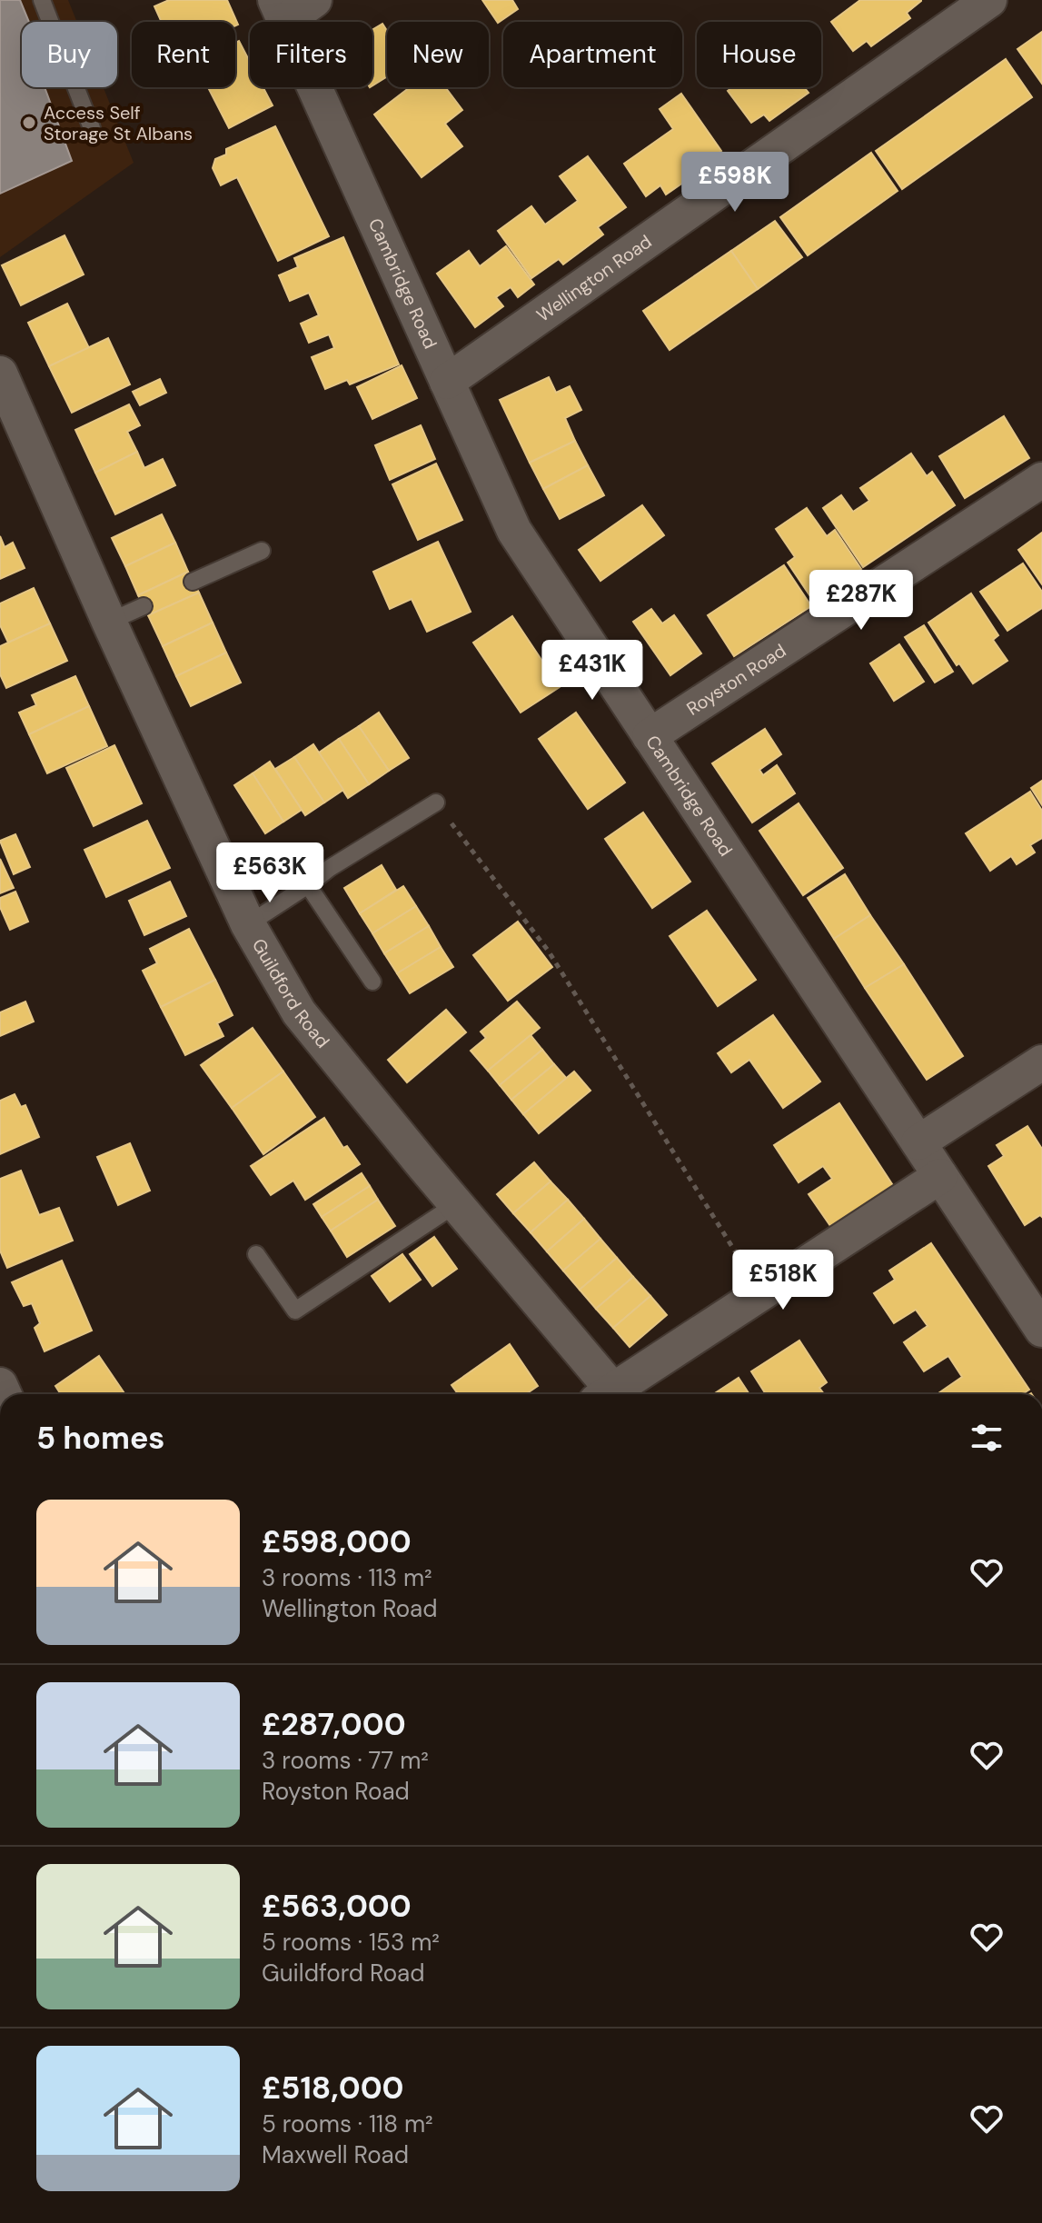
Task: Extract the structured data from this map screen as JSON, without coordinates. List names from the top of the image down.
{
  "streets": {
    "street": [
      "Wellington Road",
      "Cambridge Road",
      "Royston Road",
      "Guildford Road"
    ]
  },
  "crossings": [
    ["Wellington Road", "Cambridge Road"],
    ["Cambridge Road", "Royston Road"]
  ],
  "places": ["Access Self Storage St Albans"],
  "page": {
    "chip": [
      "Buy",
      "Rent",
      "Filters",
      "New",
      "Apartment",
      "House"
    ],
    "price": [
      "£598K",
      "£287K",
      "£431K",
      "£563K",
      "£518K"
    ],
    "heading": "5 homes",
    "list": [
      {
        "name": "£598,000",
        "note": "3 rooms · 113 m² · Wellington Road"
      },
      {
        "name": "£287,000",
        "note": "3 rooms · 77 m² · Royston Road"
      },
      {
        "name": "£563,000",
        "note": "5 rooms · 153 m² · Guildford Road"
      },
      {
        "name": "£518,000",
        "note": "5 rooms · 118 m² · Maxwell Road"
      }
    ]
  }
}
